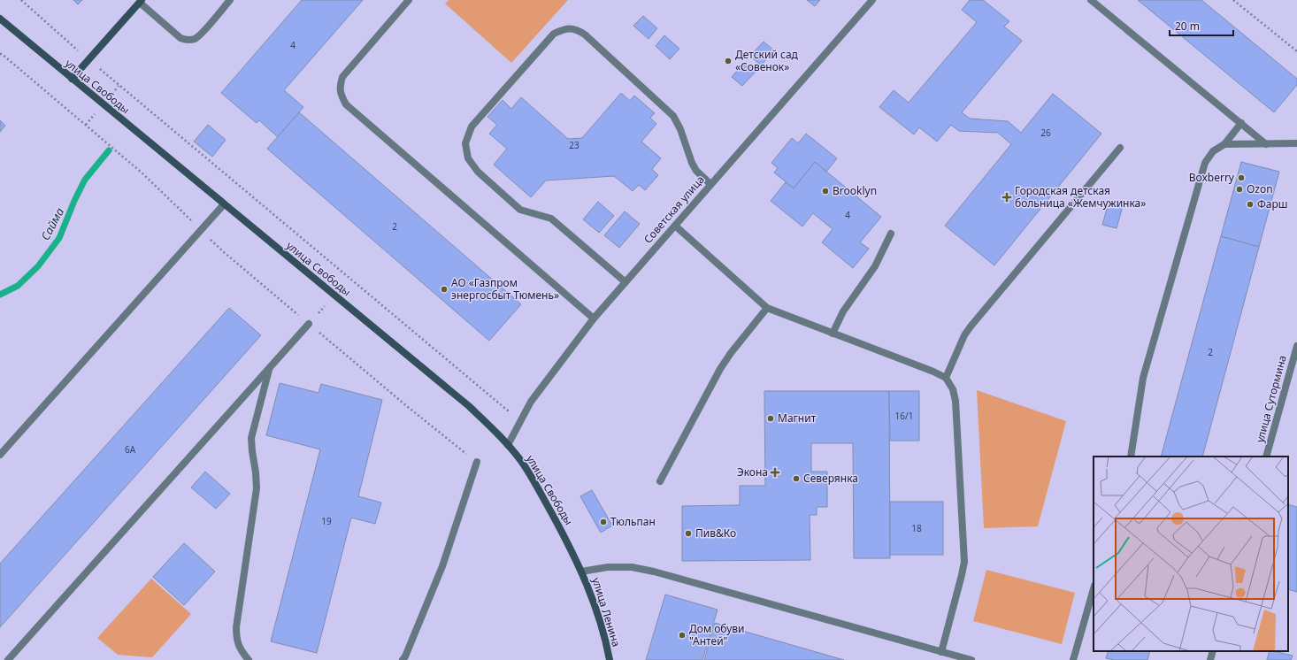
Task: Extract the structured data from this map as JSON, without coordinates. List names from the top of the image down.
{
  "streets": {
    "main road": ["улица Свободы", "улица Ленина"],
    "street": ["Советская улица", "улица Сутормина"]
  },
  "crossings": [
    ["улица Свободы", "Советская улица"],
    ["улица Свободы", "улица Ленина"]
  ],
  "water": ["Сайма"],
  "places": {
    "other": [
      "Детский сад «Совенок»",
      "Boxberry",
      "Ozon",
      "Brooklyn",
      "Фарш",
      "АО «Газпром энергосбыт Тюмень»",
      "Магнит",
      "Северянка",
      "Тюльпан",
      "Пив&Ко",
      "Дом обуви \"Антей\""
    ],
    "health": ["Городская детская больница «Жемчужинка»", "Экона"]
  },
  "house_numbers": [
    "4",
    "26",
    "23",
    "4",
    "2",
    "2",
    "16/1",
    "6А",
    "19",
    "18"
  ],
  "scale_bar": "20 m"
}
